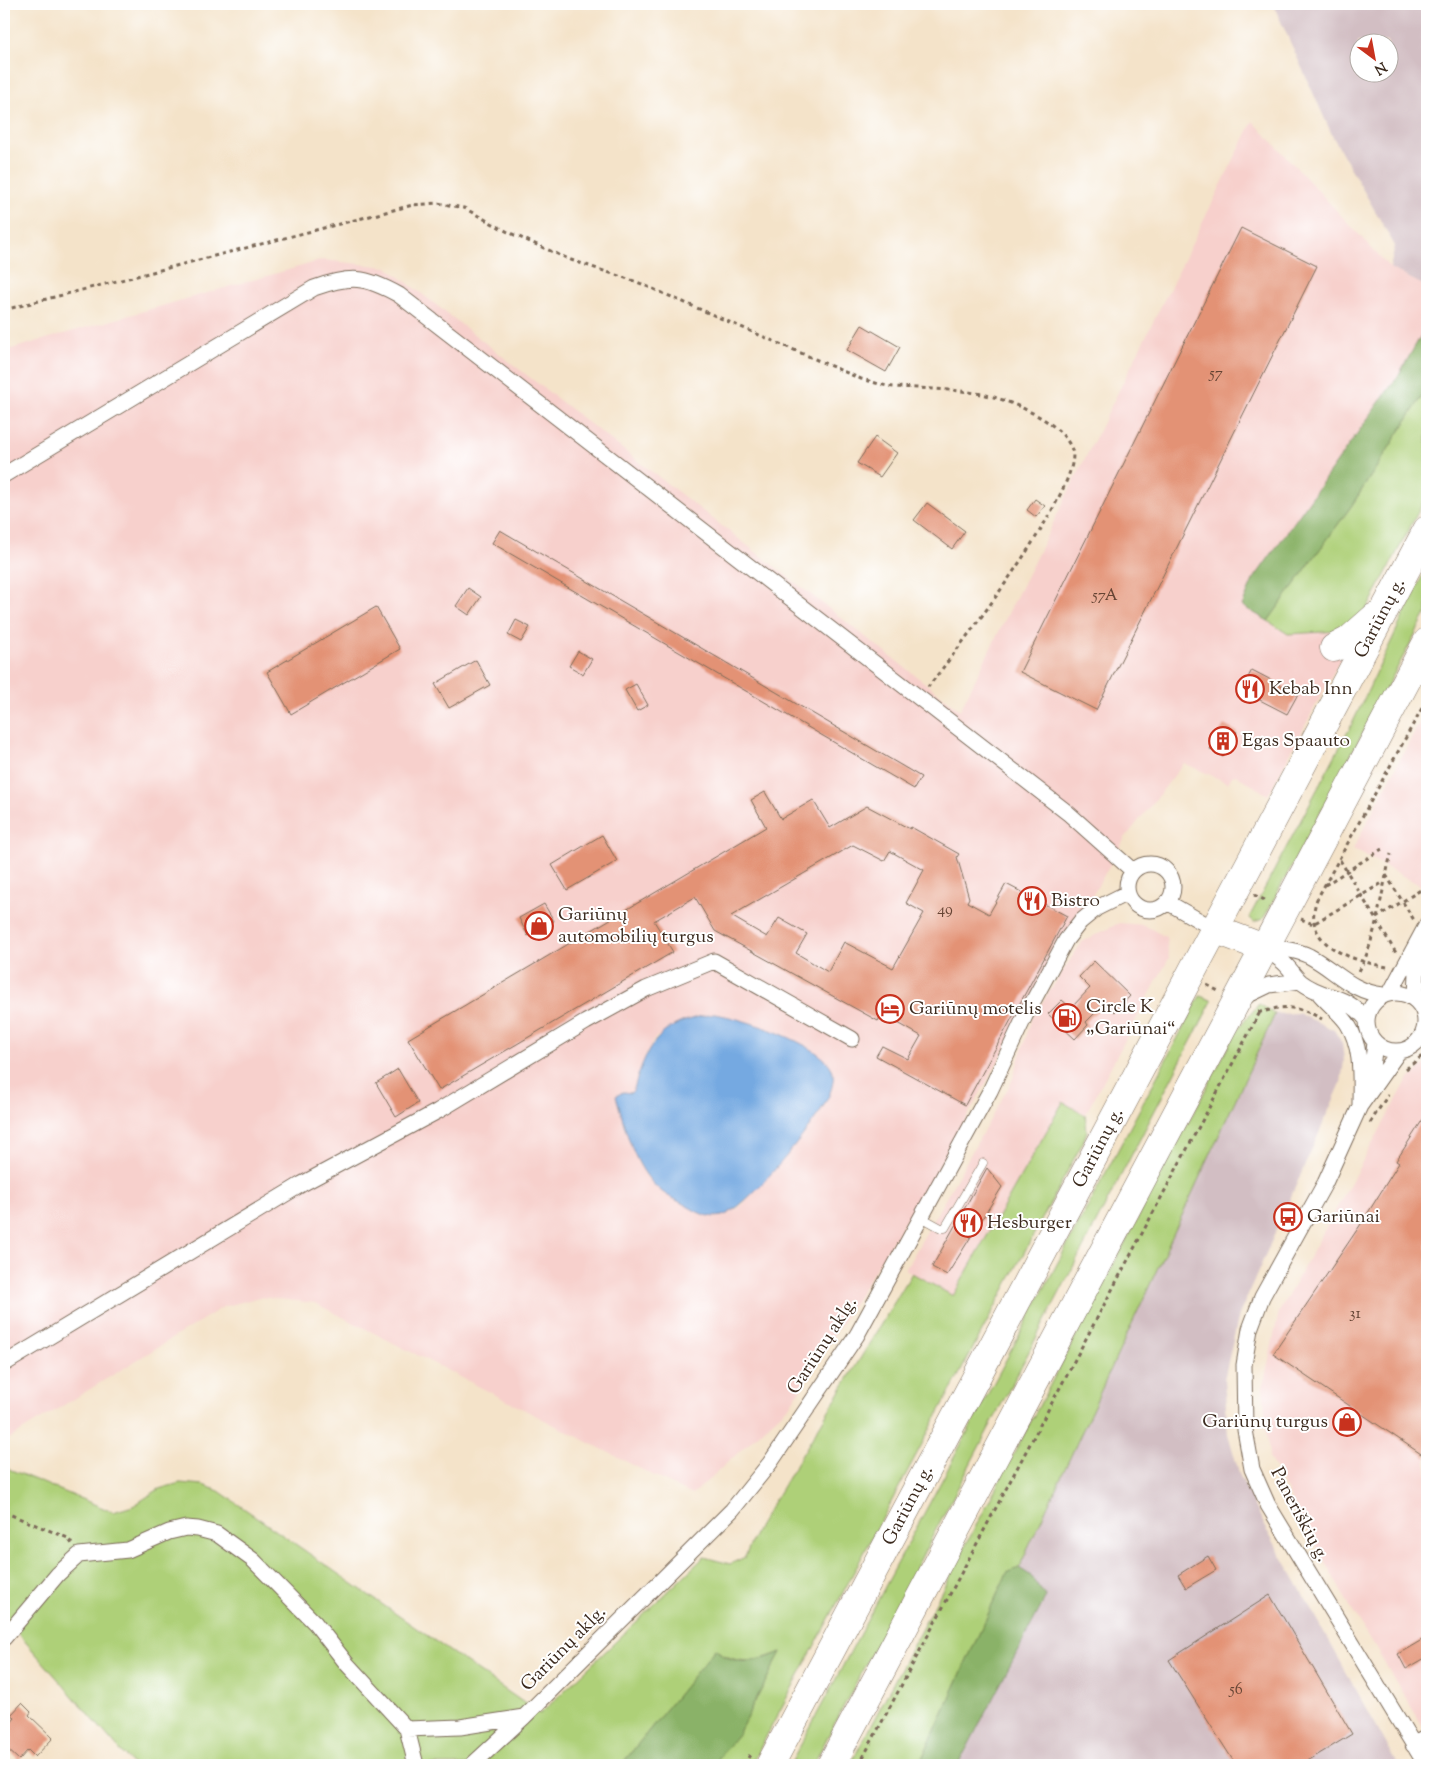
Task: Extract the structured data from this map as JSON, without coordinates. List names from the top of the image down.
{
  "streets": {
    "highway": ["Gariūnų g."],
    "street": ["Gariūnų aklg.", "Paneriškių g."]
  },
  "places": {
    "restaurant": ["Kebab Inn", "Bistro", "Hesburger"],
    "building": ["Egas Spaauto"],
    "shop": ["Gariūnų automobilių turgus", "Gariūnų turgus"],
    "hotel": ["Gariūnų motelis"],
    "fuel station": ["Circle K „Gariūnai“"],
    "bus stop": ["Gariūnai"]
  },
  "house_numbers": [
    "57",
    "57A",
    "49",
    "31",
    "56"
  ],
  "north": "bottom right"
}
